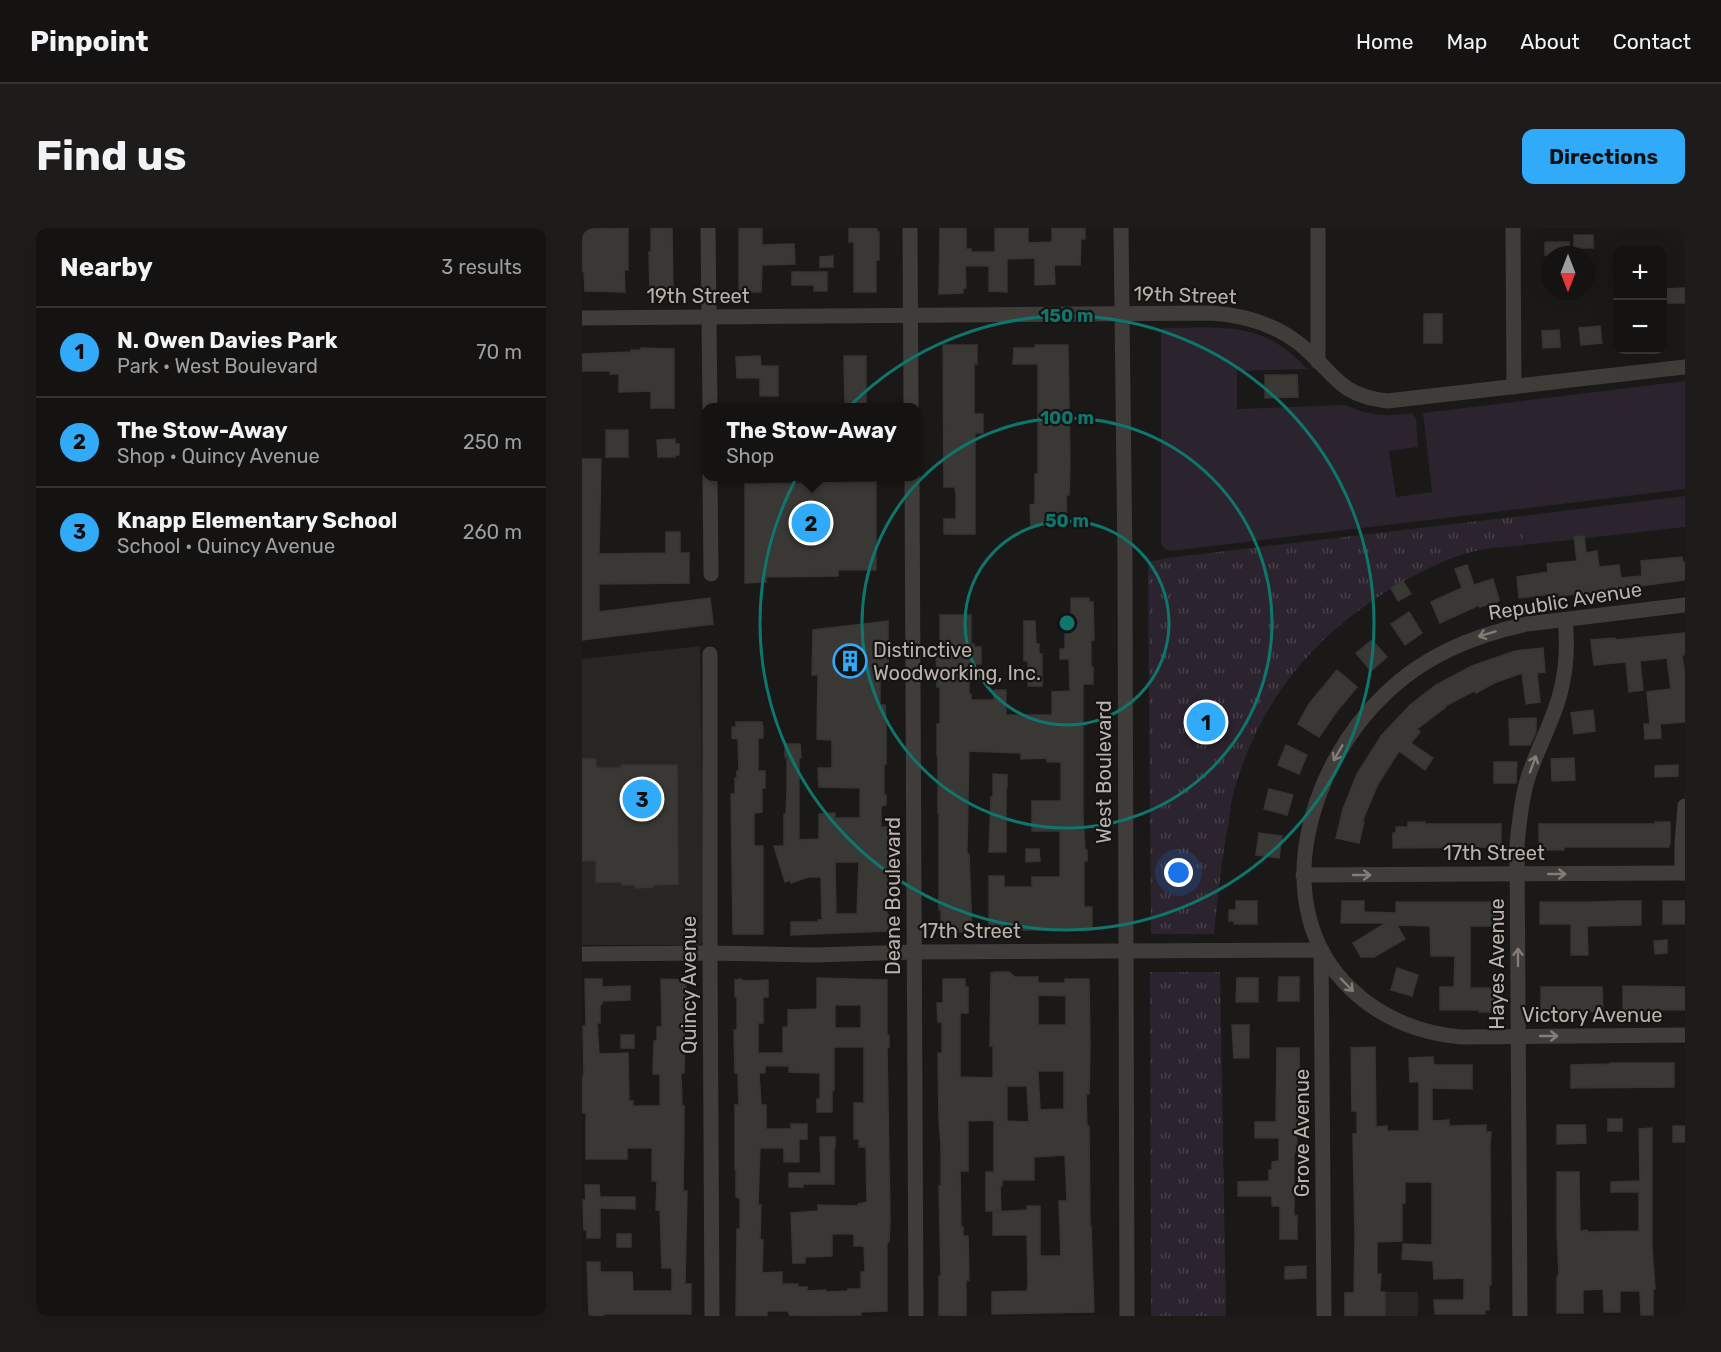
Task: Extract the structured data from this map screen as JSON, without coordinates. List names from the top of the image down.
{
  "streets": {
    "street": [
      "19th Street",
      "Republic Avenue",
      "West Boulevard",
      "17th Street",
      "Deane Boulevard",
      "Hayes Avenue",
      "Quincy Avenue",
      "Victory Avenue",
      "Grove Avenue"
    ]
  },
  "crossings": [
    ["19th Street", "West Boulevard"],
    ["Republic Avenue", "17th Street"],
    ["Republic Avenue", "Hayes Avenue"],
    ["Republic Avenue", "Victory Avenue"],
    ["West Boulevard", "17th Street"],
    ["17th Street", "Deane Boulevard"],
    ["17th Street", "Hayes Avenue"],
    ["17th Street", "Quincy Avenue"],
    ["17th Street", "Victory Avenue"],
    ["17th Street", "Grove Avenue"],
    ["Hayes Avenue", "Victory Avenue"],
    ["Victory Avenue", "Grove Avenue"]
  ],
  "one_way": ["Republic Avenue", "Hayes Avenue", "Victory Avenue"],
  "places": {
    "building": ["Distinctive Woodworking, Inc."]
  },
  "north": "bottom",
  "page": {
    "header": "Pinpoint",
    "nav": [
      "Home",
      "Map",
      "About",
      "Contact"
    ],
    "buttons": "Directions",
    "title": "Find us",
    "heading": ["Nearby", "3 results"],
    "map_buttons": ["+", "−"],
    "list": [
      {
        "mark": "1",
        "name": "N. Owen Davies Park",
        "note": "Park · West Boulevard",
        "value": "70 m"
      },
      {
        "mark": "2",
        "name": "The Stow-Away",
        "note": "Shop · Quincy Avenue",
        "value": "250 m"
      },
      {
        "mark": "3",
        "name": "Knapp Elementary School",
        "note": "School · Quincy Avenue",
        "value": "260 m"
      }
    ],
    "popup": ["The Stow-Away", "Shop"],
    "pins": ["2", "1", "3"]
  },
  "rings": ["150 m", "100 m", "50 m"]
}
